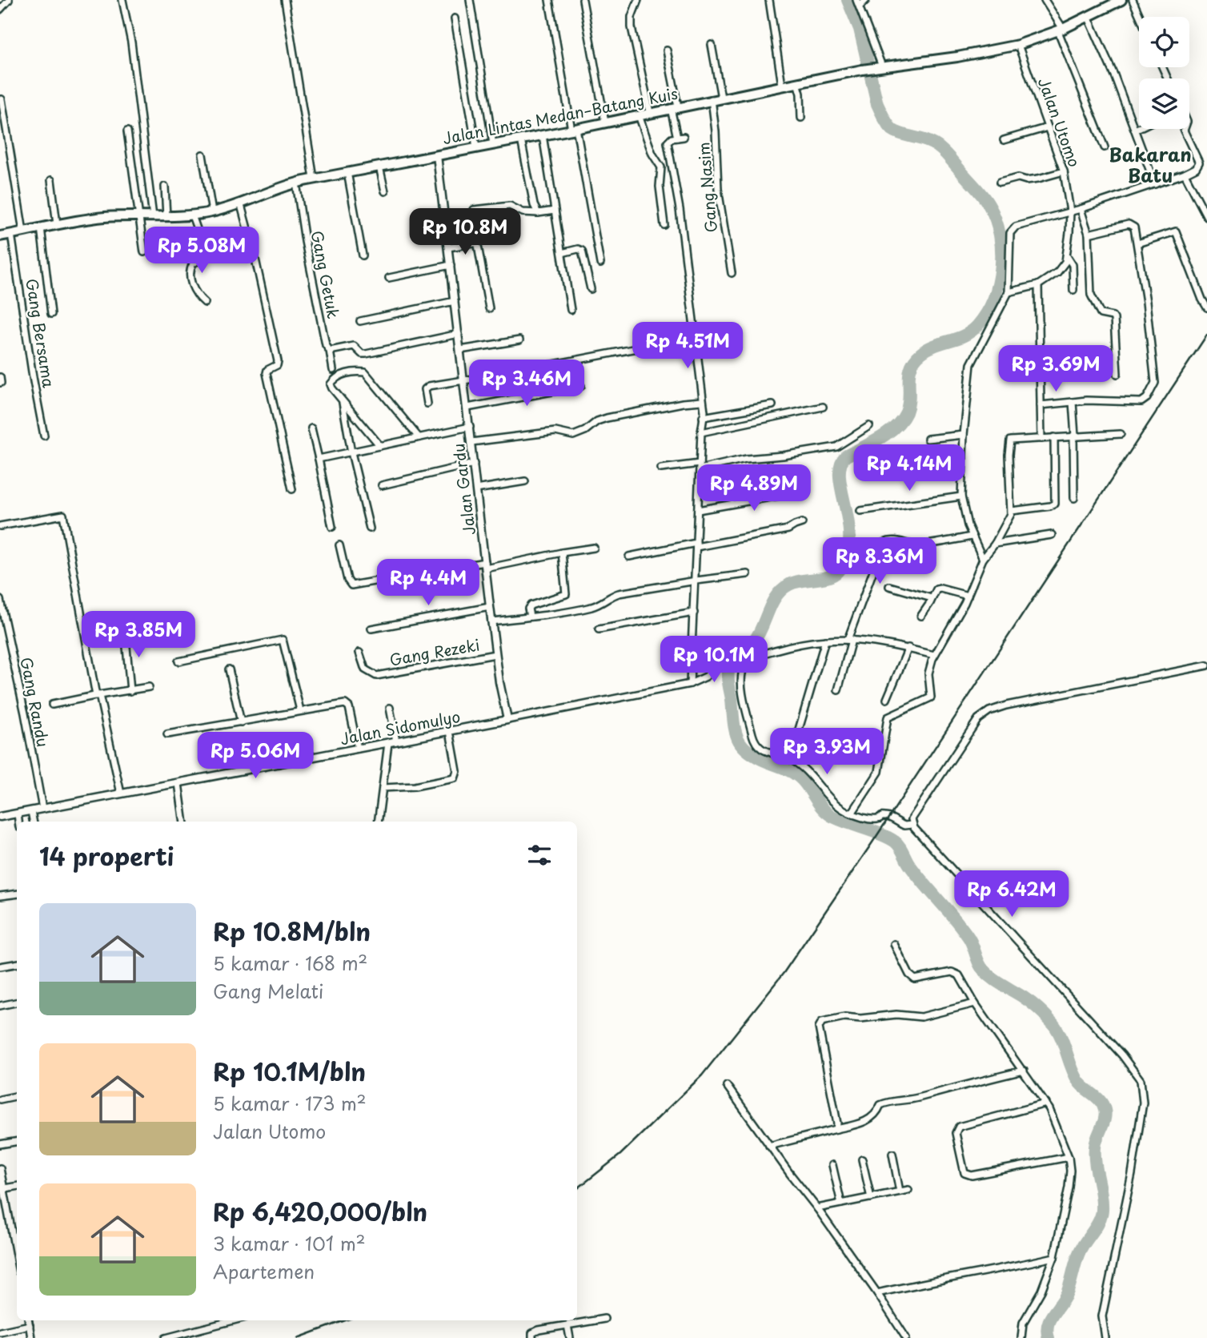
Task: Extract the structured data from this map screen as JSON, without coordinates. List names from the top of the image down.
{
  "streets": {
    "highway": ["Jalan Lintas Medan–Batang Kuis"],
    "street": [
      "Jalan Utomo",
      "Gang Nasim",
      "Gang Getuk",
      "Gang Bersama",
      "Jalan Gardu",
      "Gang Rezeki",
      "Gang Randu",
      "Jalan Sidomulyo"
    ]
  },
  "crossings": [
    ["Jalan Lintas Medan–Batang Kuis", "Jalan Utomo"],
    ["Jalan Lintas Medan–Batang Kuis", "Gang Nasim"],
    ["Jalan Lintas Medan–Batang Kuis", "Gang Getuk"],
    ["Jalan Lintas Medan–Batang Kuis", "Gang Bersama"],
    ["Jalan Lintas Medan–Batang Kuis", "Jalan Gardu"],
    ["Jalan Gardu", "Gang Rezeki"],
    ["Jalan Gardu", "Jalan Sidomulyo"],
    ["Gang Randu", "Jalan Sidomulyo"]
  ],
  "districts": ["Bakaran Batu"],
  "page": {
    "price": [
      "Rp 10.8M",
      "Rp 5.08M",
      "Rp 4.51M",
      "Rp 3.69M",
      "Rp 3.46M",
      "Rp 4.14M",
      "Rp 4.89M",
      "Rp 8.36M",
      "Rp 4.4M",
      "Rp 3.85M",
      "Rp 10.1M",
      "Rp 3.93M",
      "Rp 5.06M",
      "Rp 6.42M"
    ],
    "heading": "14 properti",
    "list": [
      {
        "name": "Rp 10.8M/bln",
        "note": "5 kamar · 168 m² · Gang Melati"
      },
      {
        "name": "Rp 10.1M/bln",
        "note": "5 kamar · 173 m² · Jalan Utomo"
      },
      {
        "name": "Rp 6,420,000/bln",
        "note": "3 kamar · 101 m² · Apartemen"
      }
    ]
  }
}
